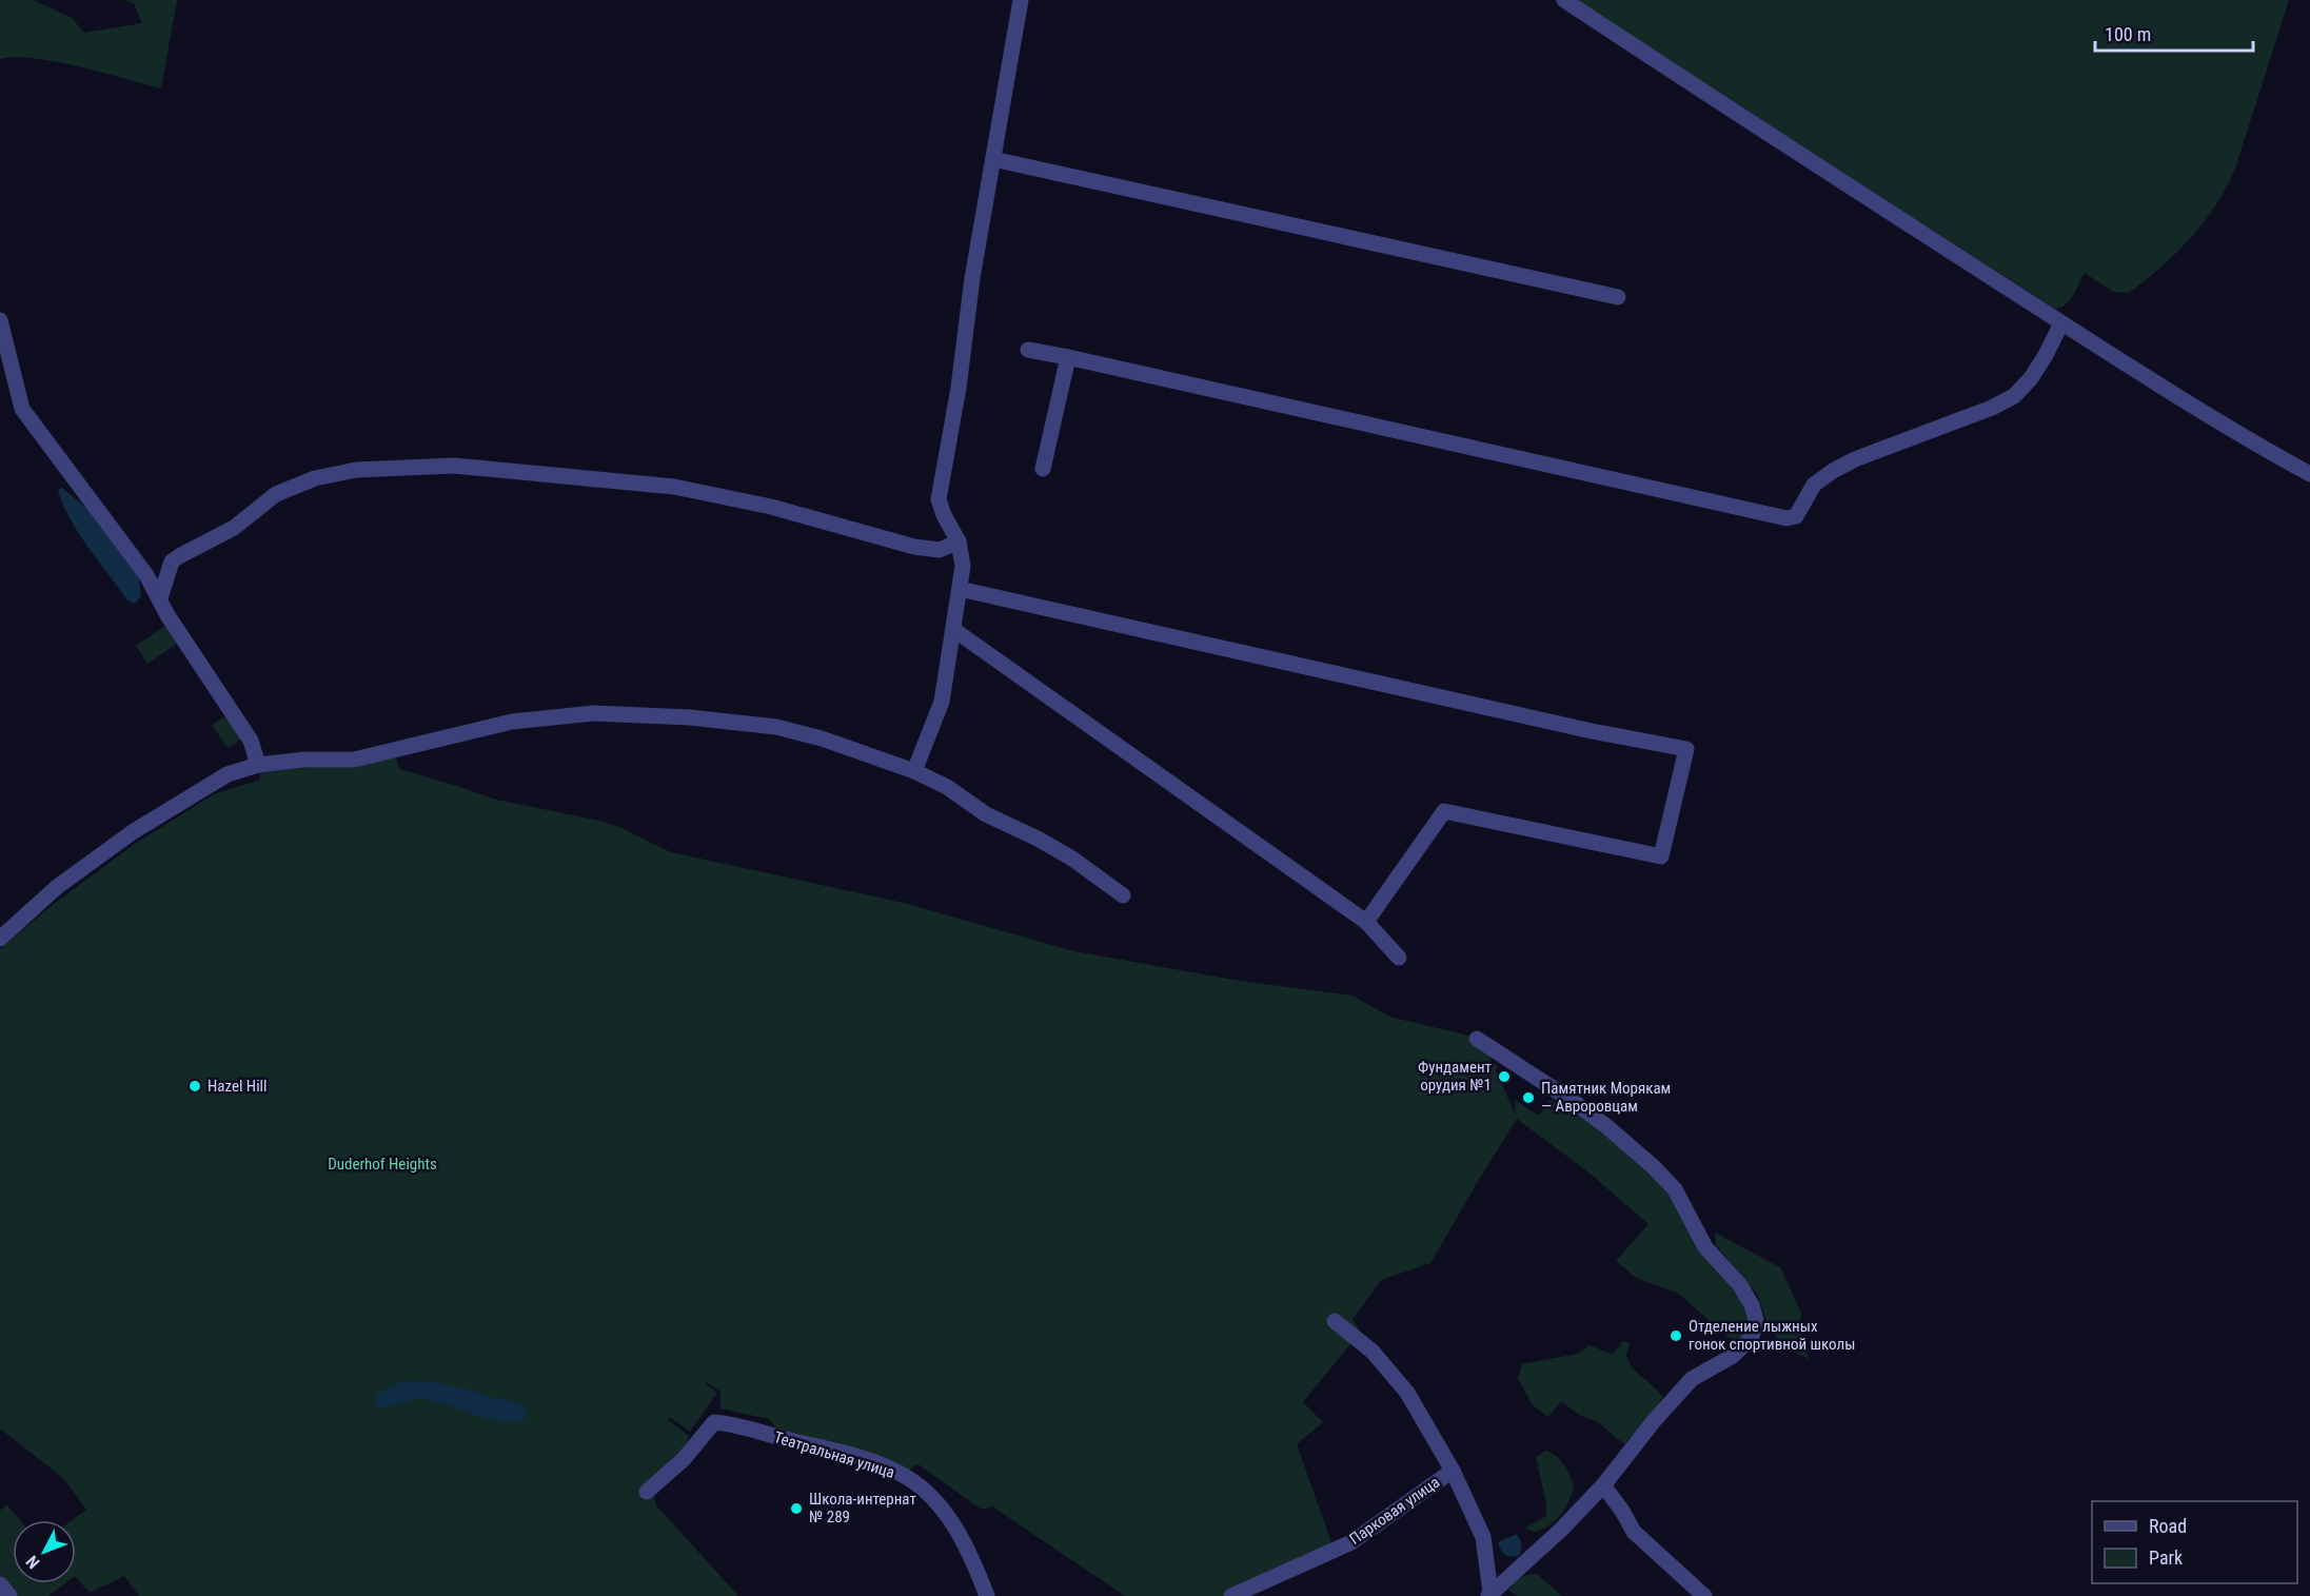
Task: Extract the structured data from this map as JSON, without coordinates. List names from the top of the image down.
{
  "streets": {
    "street": ["Театральная улица", "Парковая улица"]
  },
  "parks": ["Duderhof Heights"],
  "places": [
    "Фундамент орудия №1",
    "Hazel Hill",
    "Памятник Морякам — Авроровцам",
    "Отделение лыжных гонок спортивной школы",
    "Школа-интернат № 289"
  ],
  "legend": ["Road", "Park"],
  "scale_bar": "100 m",
  "north": "bottom left"
}
